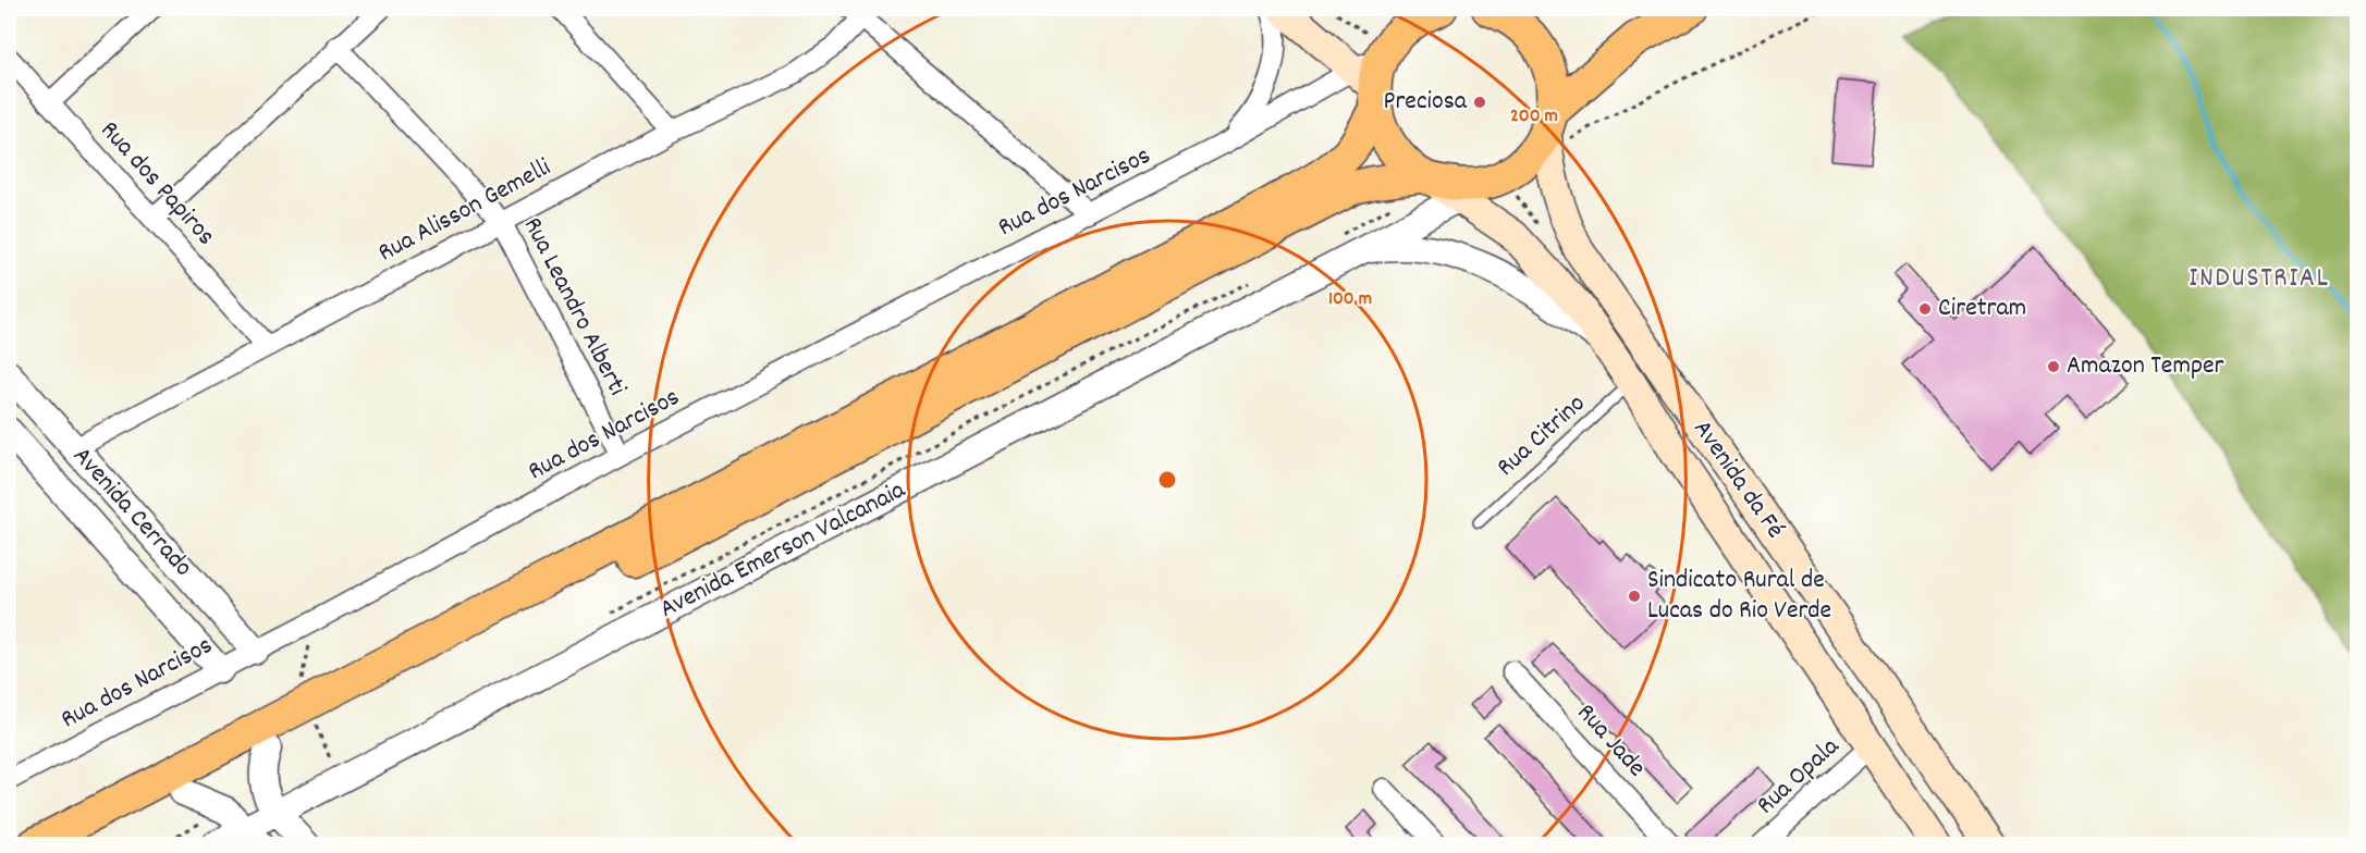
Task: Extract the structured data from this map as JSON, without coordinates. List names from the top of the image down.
{
  "streets": {
    "main road": ["Avenida da Fé"],
    "street": [
      "Rua dos Papiros",
      "Rua dos Narcisos",
      "Rua Alisson Gemelli",
      "Rua Leandro Alberti",
      "Avenida Cerrado",
      "Avenida Emerson Valcanaia",
      "Rua Jade",
      "Rua Opala"
    ],
    "lane": ["Rua Citrino"]
  },
  "crossings": [
    ["Rua dos Papiros", "Rua Alisson Gemelli"],
    ["Rua dos Narcisos", "Rua Leandro Alberti"],
    ["Rua dos Narcisos", "Avenida Cerrado"],
    ["Rua Alisson Gemelli", "Rua Leandro Alberti"],
    ["Rua Alisson Gemelli", "Avenida Cerrado"],
    ["Rua Citrino", "Avenida da Fé"],
    ["Avenida da Fé", "Rua Opala"]
  ],
  "districts": ["INDUSTRIAL"],
  "places": [
    "Preciosa",
    "Ciretram",
    "Amazon Temper",
    "Sindicato Rural de Lucas do Rio Verde"
  ],
  "rings": ["200 m", "100 m"]
}
